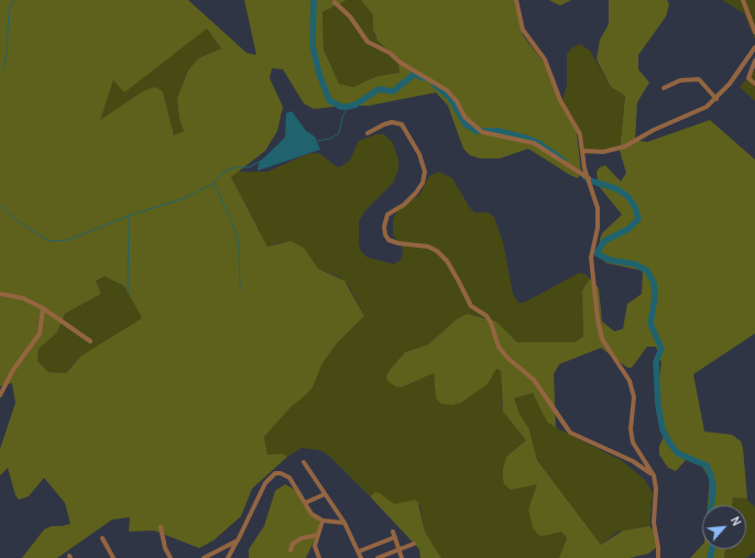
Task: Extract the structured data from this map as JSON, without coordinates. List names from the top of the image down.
{
  "north": "top right"
}
